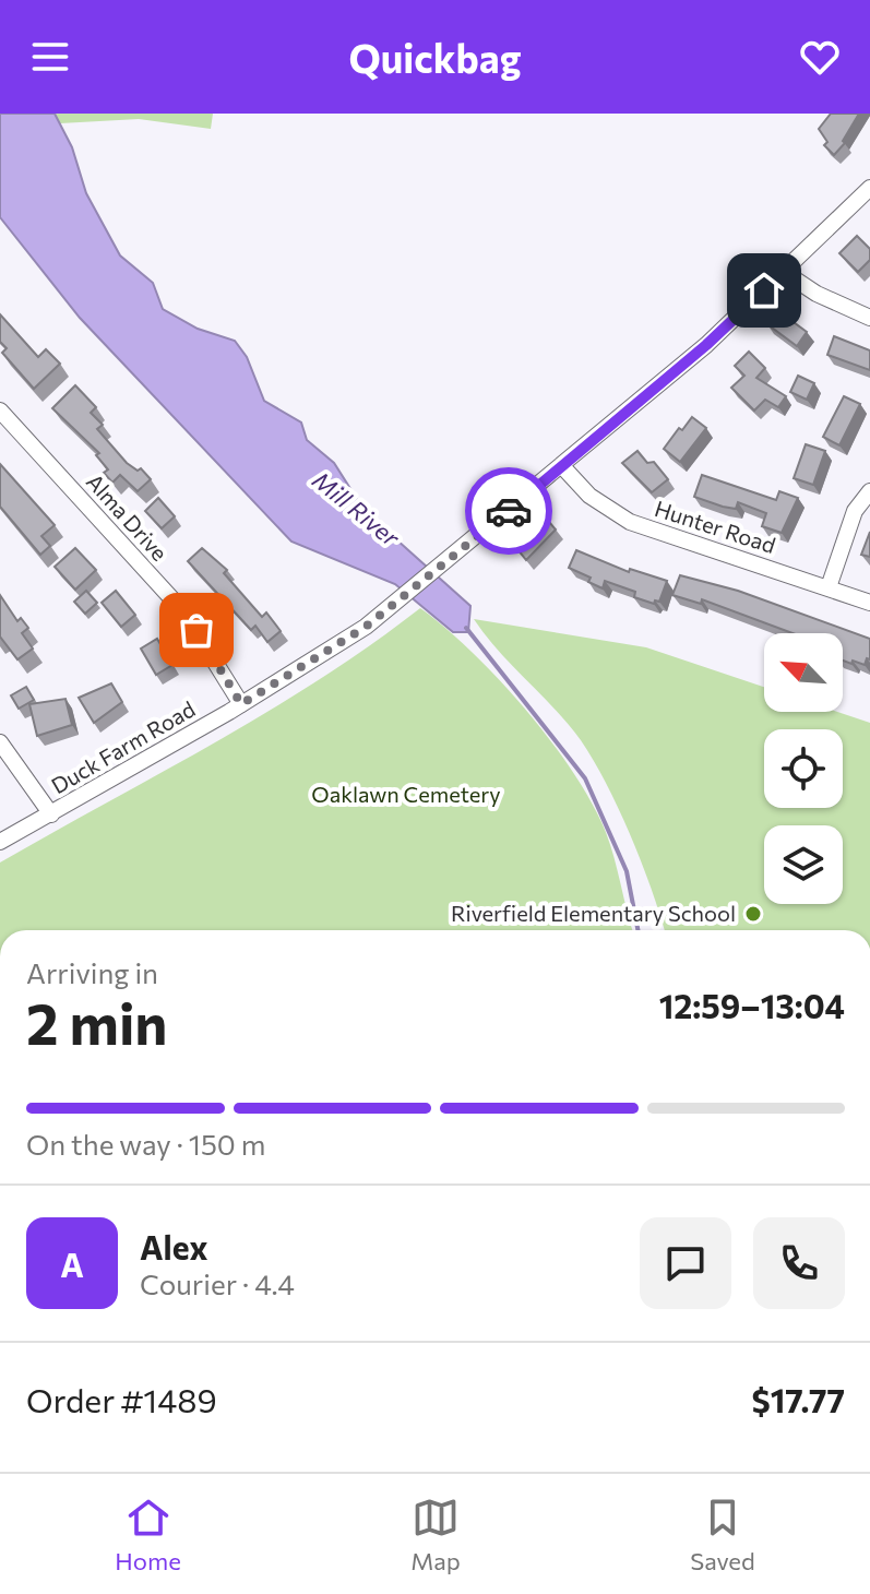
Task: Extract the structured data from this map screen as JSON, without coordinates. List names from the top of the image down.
{
  "streets": {
    "street": ["Alma Drive", "Hunter Road", "Duck Farm Road"]
  },
  "crossings": [
    ["Alma Drive", "Duck Farm Road"],
    ["Hunter Road", "Duck Farm Road"]
  ],
  "water": ["Mill River"],
  "parks": ["Oaklawn Cemetery"],
  "places": ["Riverfield Elementary School"],
  "north": "top left",
  "page": {
    "header": "Quickbag",
    "heading": ["2 min", "Arriving in", "12:59–13:04"],
    "panel": [
      "Alex",
      "Courier · 4.4",
      "Order #1489",
      "$17.77"
    ],
    "bar": "On the way · 150 m",
    "round": "A",
    "tabs": ["Home", "Map", "Saved"]
  }
}
